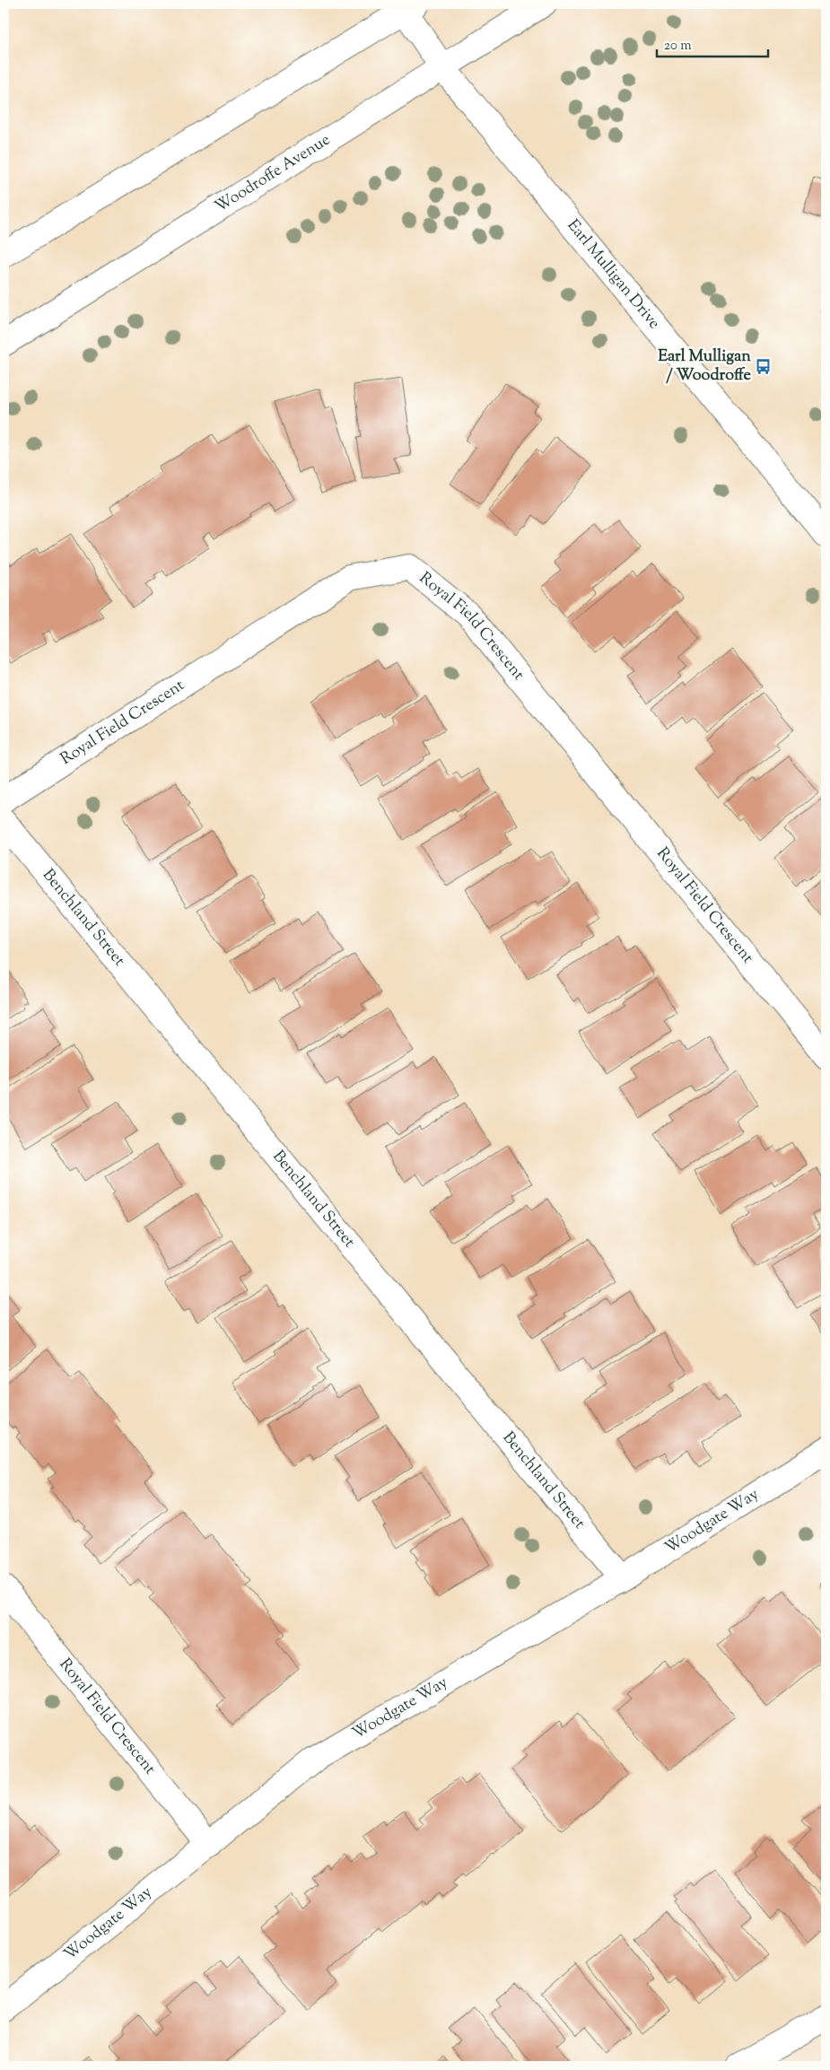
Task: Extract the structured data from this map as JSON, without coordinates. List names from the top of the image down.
{
  "streets": {
    "street": [
      "Woodroffe Avenue",
      "Earl Mulligan Drive",
      "Royal Field Crescent",
      "Benchland Street",
      "Woodgate Way"
    ]
  },
  "crossings": [
    ["Woodroffe Avenue", "Earl Mulligan Drive"],
    ["Royal Field Crescent", "Woodgate Way"],
    ["Benchland Street", "Woodgate Way"]
  ],
  "places": {
    "bus stop": ["Earl Mulligan / Woodroffe"]
  },
  "scale_bar": "20 m"
}
